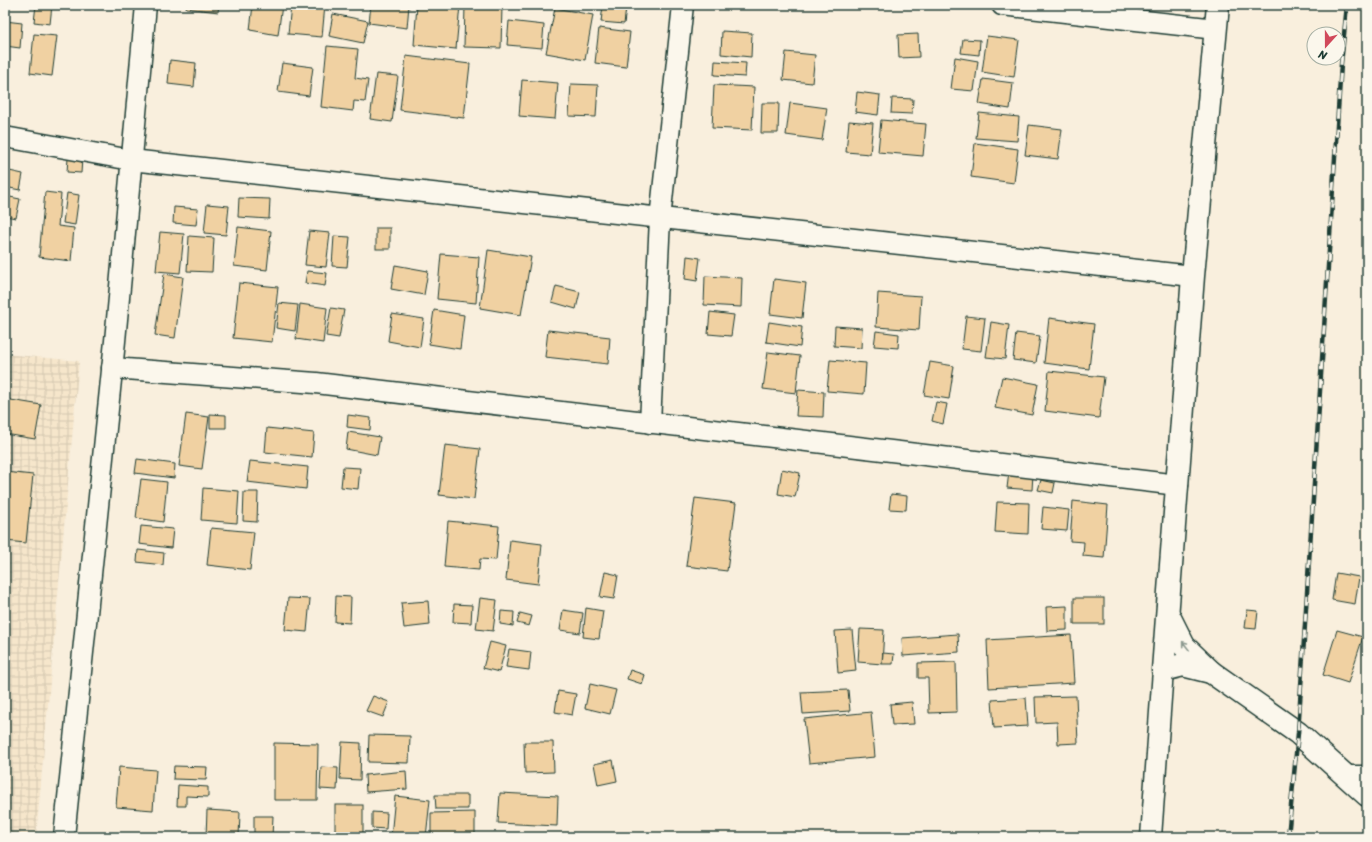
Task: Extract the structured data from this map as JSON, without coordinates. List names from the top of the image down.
{
  "north": "bottom"
}
